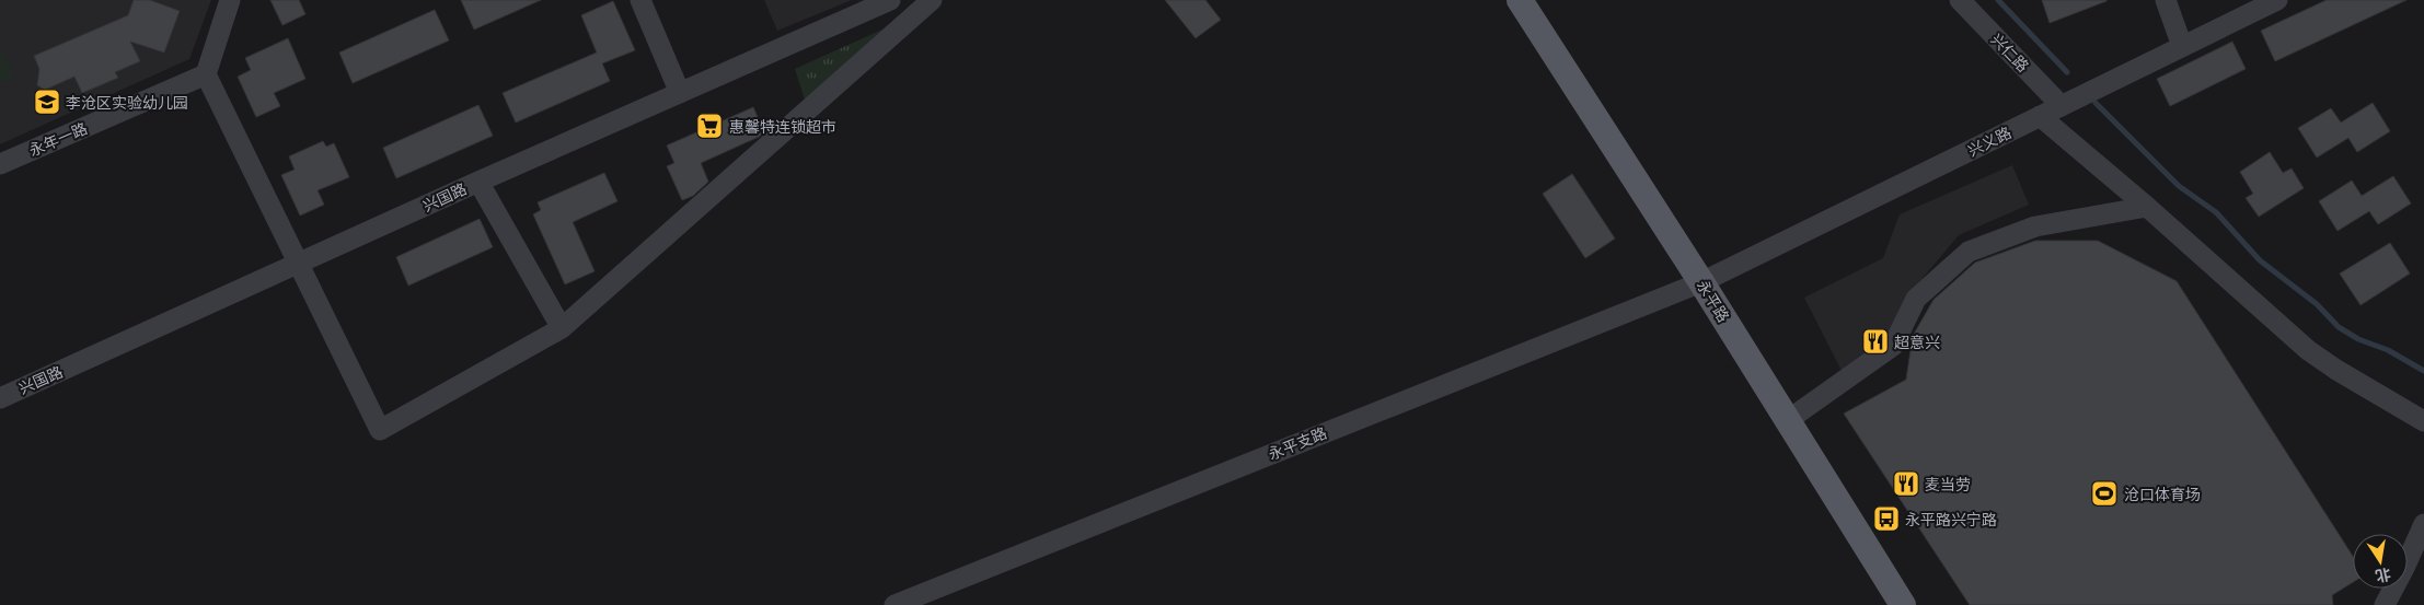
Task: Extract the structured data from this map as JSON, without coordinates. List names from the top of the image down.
{
  "streets": {
    "main road": ["永平路"],
    "street": [
      "兴仁路",
      "永年一路",
      "兴义路",
      "兴国路",
      "永平支路"
    ]
  },
  "crossings": [
    ["兴仁路", "兴义路"],
    ["兴义路", "永平路"],
    ["兴义路", "永平支路"],
    ["永平路", "永平支路"]
  ],
  "places": {
    "school or university": ["李沧区实验幼儿园"],
    "supermarket": ["惠馨特连锁超市"],
    "restaurant": ["超意兴", "麦当劳"],
    "sports": ["沧口体育场"],
    "bus stop": ["永平路兴宁路"]
  },
  "north": "bottom"
}
